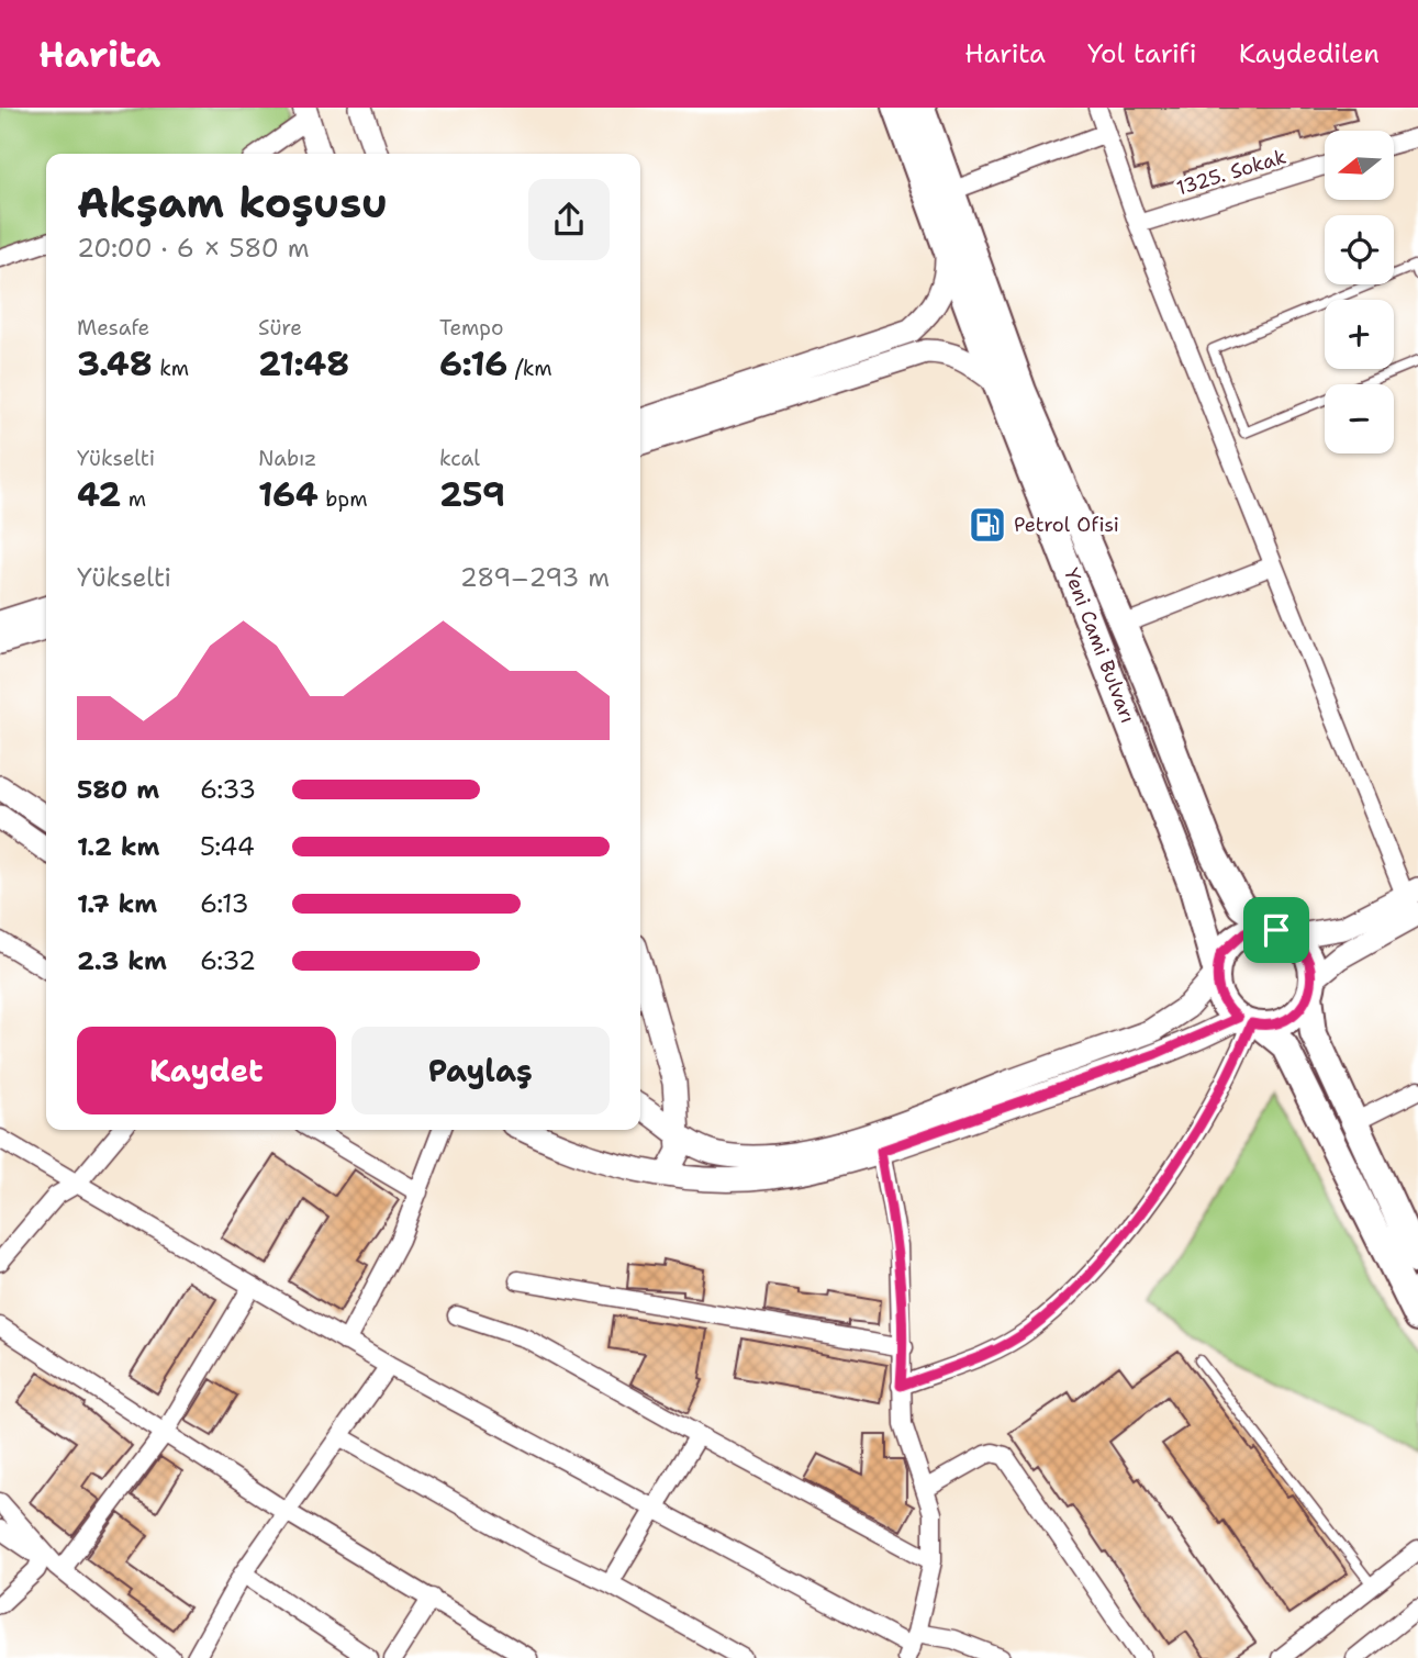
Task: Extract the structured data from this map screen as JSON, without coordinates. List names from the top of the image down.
{
  "streets": {
    "main road": ["Yeni Cami Bulvarı"],
    "street": ["1325. Sokak"]
  },
  "places": {
    "fuel station": ["Petrol Ofisi"]
  },
  "north": "left",
  "page": {
    "header": "Harita",
    "nav": ["Harita", "Yol tarifi", "Kaydedilen"],
    "map_buttons": ["+", "−"],
    "heading": ["Akşam koşusu", "20:00 · 6 × 580 m"],
    "stats": [
      ["Mesafe", "3.48 km"],
      ["Süre", "21:48"],
      ["Tempo", "6:16 /km"],
      ["Yükselti", "42 m"],
      ["Nabız", "164 bpm"],
      ["kcal", "259"]
    ],
    "chart": ["Yükselti", "289–293 m"],
    "list": [
      {
        "name": "580 m",
        "note": "6:33"
      },
      {
        "name": "1.2 km",
        "note": "5:44"
      },
      {
        "name": "1.7 km",
        "note": "6:13"
      },
      {
        "name": "2.3 km",
        "note": "6:32"
      }
    ],
    "buttons": ["Kaydet", "Paylaş"]
  }
}
